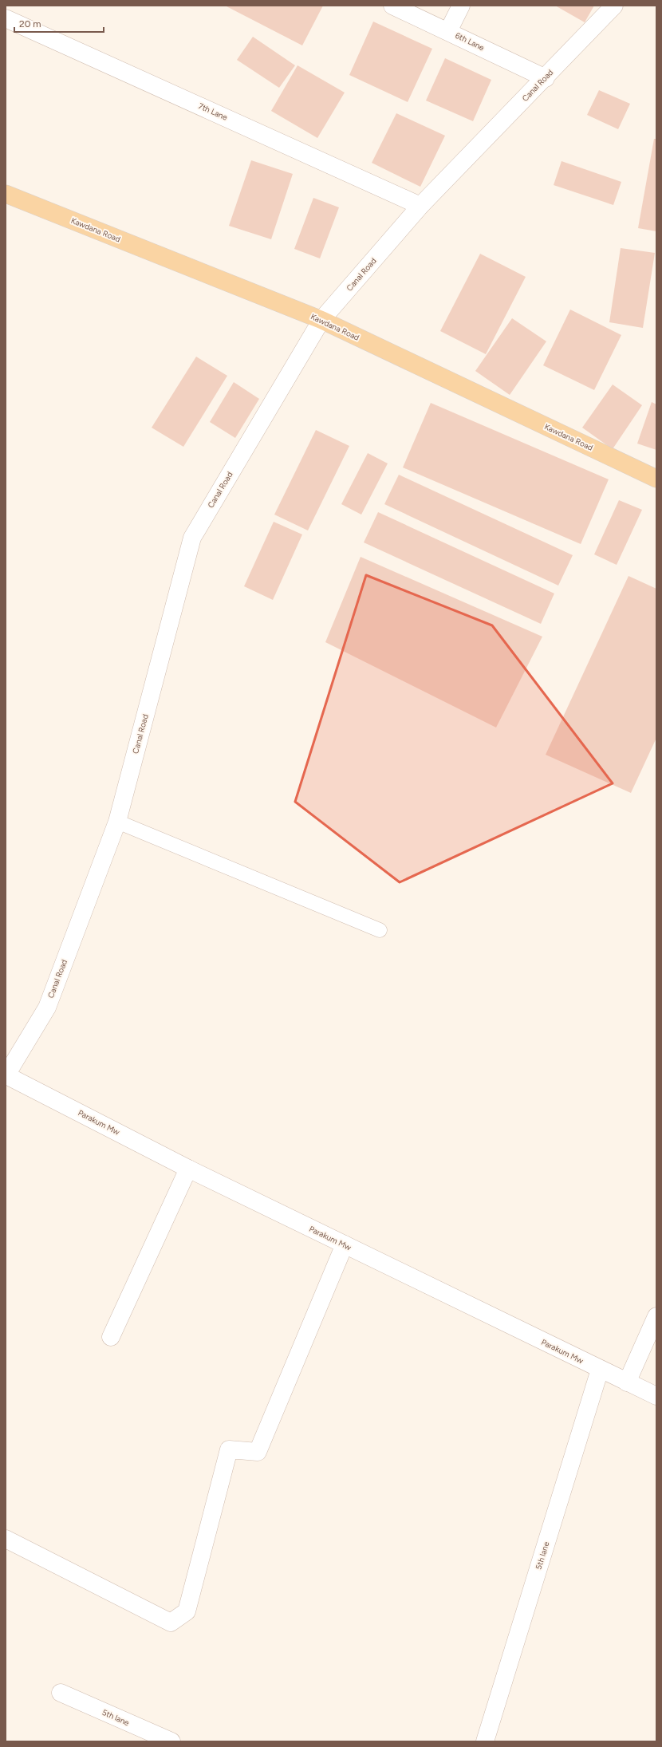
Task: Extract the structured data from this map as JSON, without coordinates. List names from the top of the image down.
{
  "streets": {
    "main road": ["Kawdana Road"],
    "street": [
      "6th Lane",
      "Canal Road",
      "7th Lane",
      "Parakum Mw",
      "5th lane"
    ]
  },
  "crossings": [
    ["6th Lane", "Canal Road"],
    ["Canal Road", "7th Lane"],
    ["Canal Road", "Kawdana Road"],
    ["Canal Road", "Parakum Mw"],
    ["Parakum Mw", "5th lane"]
  ],
  "scale_bar": "20 m"
}
